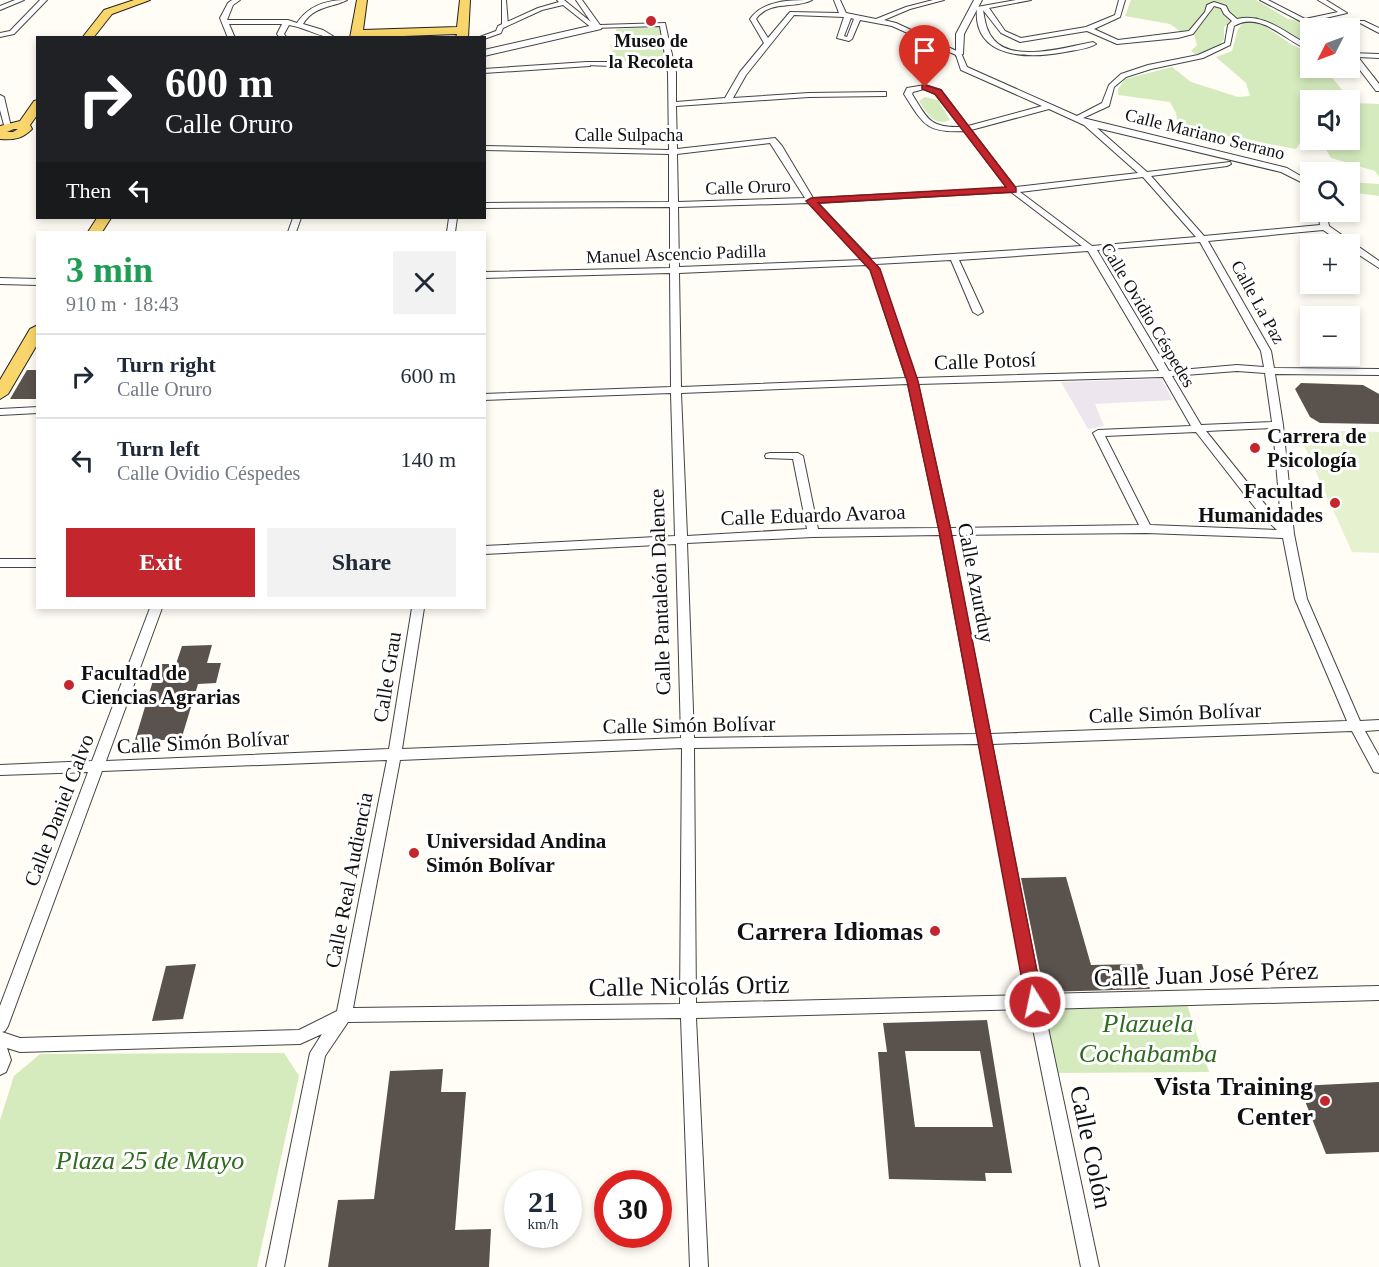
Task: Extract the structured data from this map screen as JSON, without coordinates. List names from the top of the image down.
{
  "streets": {
    "street": [
      "Calle Mariano Serrano",
      "Calle Sulpacha",
      "Calle Oruro",
      "Manuel Ascencio Padilla",
      "Calle La Paz",
      "Calle Ovidio Céspedes",
      "Calle Potosí",
      "Calle Eduardo Avaroa",
      "Calle Azurduy",
      "Calle Pantaleón Dalence",
      "Calle Grau",
      "Calle Simón Bolívar",
      "Calle Daniel Calvo",
      "Calle Real Audiencia",
      "Calle Juan José Pérez",
      "Calle Nicolás Ortiz",
      "Calle Colón"
    ]
  },
  "crossings": [
    ["Calle Mariano Serrano", "Calle La Paz"],
    ["Calle Sulpacha", "Calle Azurduy"],
    ["Calle Sulpacha", "Calle Pantaleón Dalence"],
    ["Calle Oruro", "Calle La Paz"],
    ["Calle Oruro", "Calle Ovidio Céspedes"],
    ["Calle Oruro", "Calle Azurduy"],
    ["Calle Oruro", "Calle Pantaleón Dalence"],
    ["Manuel Ascencio Padilla", "Calle La Paz"],
    ["Manuel Ascencio Padilla", "Calle Ovidio Céspedes"],
    ["Manuel Ascencio Padilla", "Calle Azurduy"],
    ["Manuel Ascencio Padilla", "Calle Pantaleón Dalence"],
    ["Calle La Paz", "Calle Ovidio Céspedes"],
    ["Calle La Paz", "Calle Potosí"],
    ["Calle La Paz", "Calle Eduardo Avaroa"],
    ["Calle La Paz", "Calle Simón Bolívar"],
    ["Calle Ovidio Céspedes", "Calle Potosí"],
    ["Calle Ovidio Céspedes", "Calle Eduardo Avaroa"],
    ["Calle Potosí", "Calle Azurduy"],
    ["Calle Potosí", "Calle Pantaleón Dalence"],
    ["Calle Eduardo Avaroa", "Calle Azurduy"],
    ["Calle Eduardo Avaroa", "Calle Pantaleón Dalence"],
    ["Calle Azurduy", "Calle Simón Bolívar"],
    ["Calle Azurduy", "Calle Juan José Pérez"],
    ["Calle Azurduy", "Calle Nicolás Ortiz"],
    ["Calle Azurduy", "Calle Colón"],
    ["Calle Pantaleón Dalence", "Calle Simón Bolívar"],
    ["Calle Pantaleón Dalence", "Calle Nicolás Ortiz"],
    ["Calle Grau", "Calle Simón Bolívar"],
    ["Calle Grau", "Calle Real Audiencia"],
    ["Calle Simón Bolívar", "Calle Daniel Calvo"],
    ["Calle Simón Bolívar", "Calle Real Audiencia"],
    ["Calle Real Audiencia", "Calle Nicolás Ortiz"],
    ["Calle Juan José Pérez", "Calle Nicolás Ortiz"],
    ["Calle Juan José Pérez", "Calle Colón"],
    ["Calle Nicolás Ortiz", "Calle Colón"]
  ],
  "parks": ["Plazuela Cochabamba", "Plaza 25 de Mayo"],
  "places": [
    "Museo de la Recoleta",
    "Carrera de Psicología",
    "Facultad Humanidades",
    "Facultad de Ciencias Agrarias",
    "Universidad Andina Simón Bolívar",
    "Carrera Idiomas",
    "Vista Training Center"
  ],
  "north": "bottom left",
  "page": {
    "map_buttons": ["+", "−"],
    "turn": ["600 m", "Calle Oruro"],
    "then": "Then",
    "heading": ["3 min", "910 m · 18:43"],
    "list": [
      {
        "name": "Turn right",
        "note": "Calle Oruro",
        "value": "600 m"
      },
      {
        "name": "Turn left",
        "note": "Calle Ovidio Céspedes",
        "value": "140 m"
      }
    ],
    "buttons": ["Exit", "Share"],
    "speed": "21 km/h",
    "limit": "30"
  }
}
